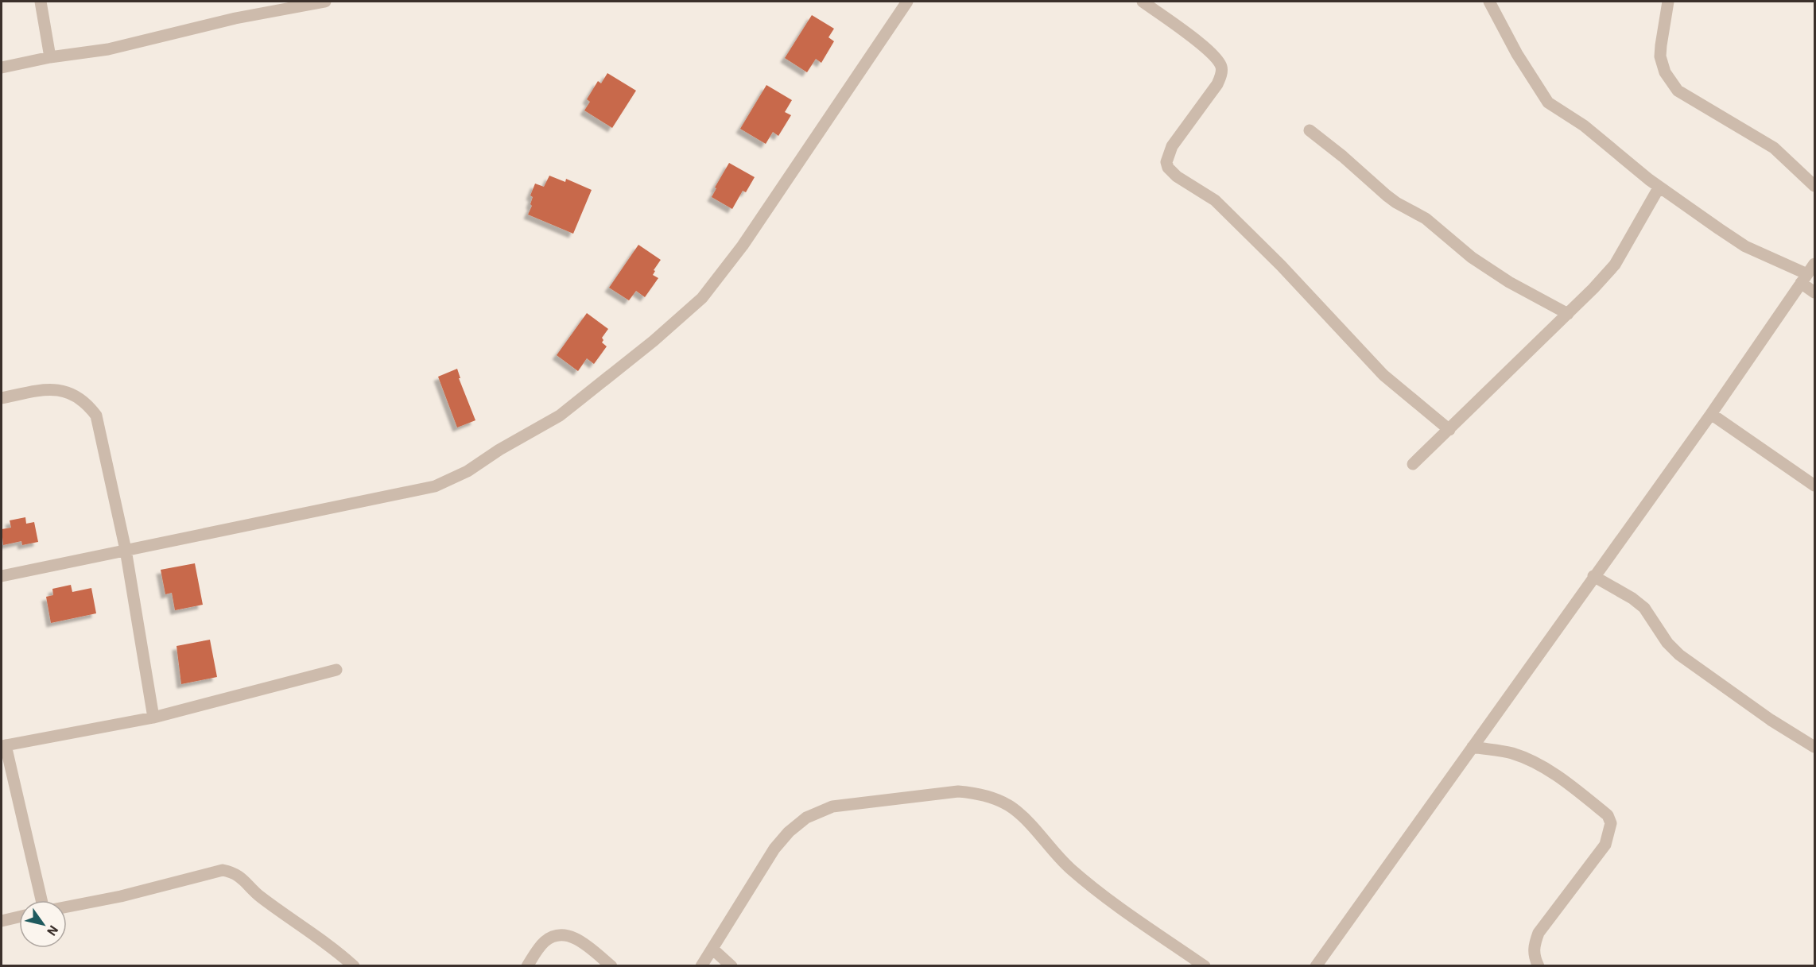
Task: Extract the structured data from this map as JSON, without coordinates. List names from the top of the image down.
{
  "north": "bottom right"
}
